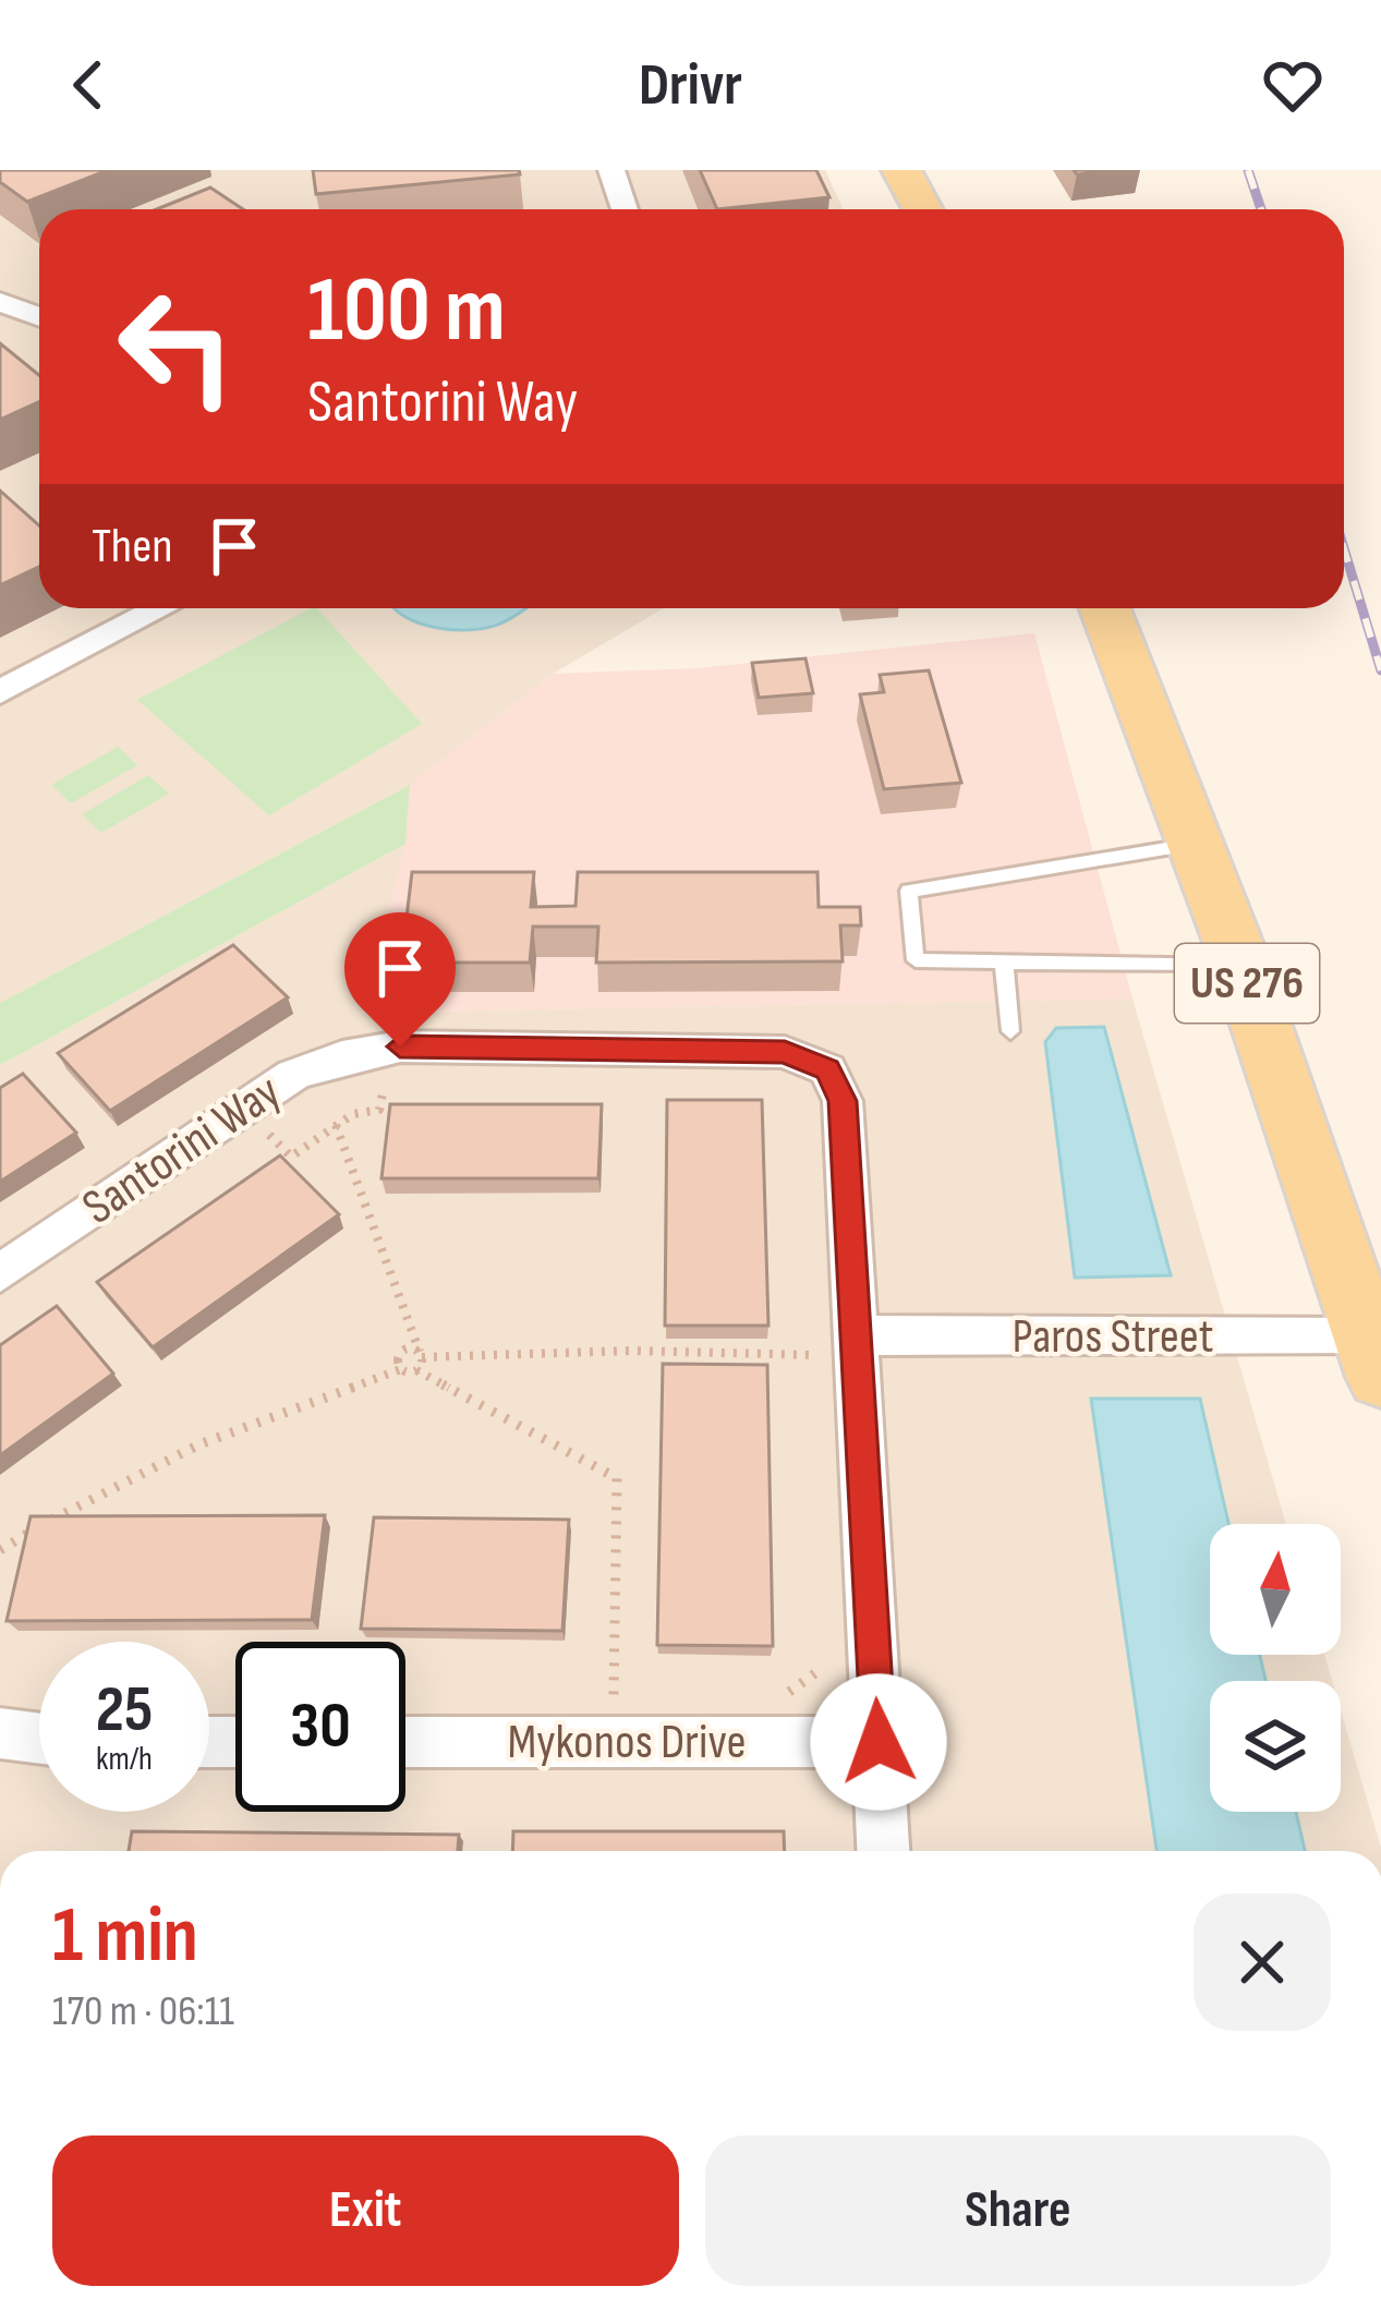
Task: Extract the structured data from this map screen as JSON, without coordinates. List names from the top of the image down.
{
  "streets": {
    "main road": ["US 276"],
    "street": ["Santorini Way", "Paros Street", "Mykonos Drive"]
  },
  "crossings": [
    ["US 276", "Paros Street"],
    ["Santorini Way", "Paros Street"],
    ["Santorini Way", "Mykonos Drive"]
  ],
  "north": "top",
  "page": {
    "header": "Drivr",
    "turn": ["100 m", "Santorini Way"],
    "then": "Then",
    "speed": "25 km/h",
    "limit": "30",
    "heading": ["1 min", "170 m · 06:11"],
    "buttons": ["Exit", "Share"]
  }
}
